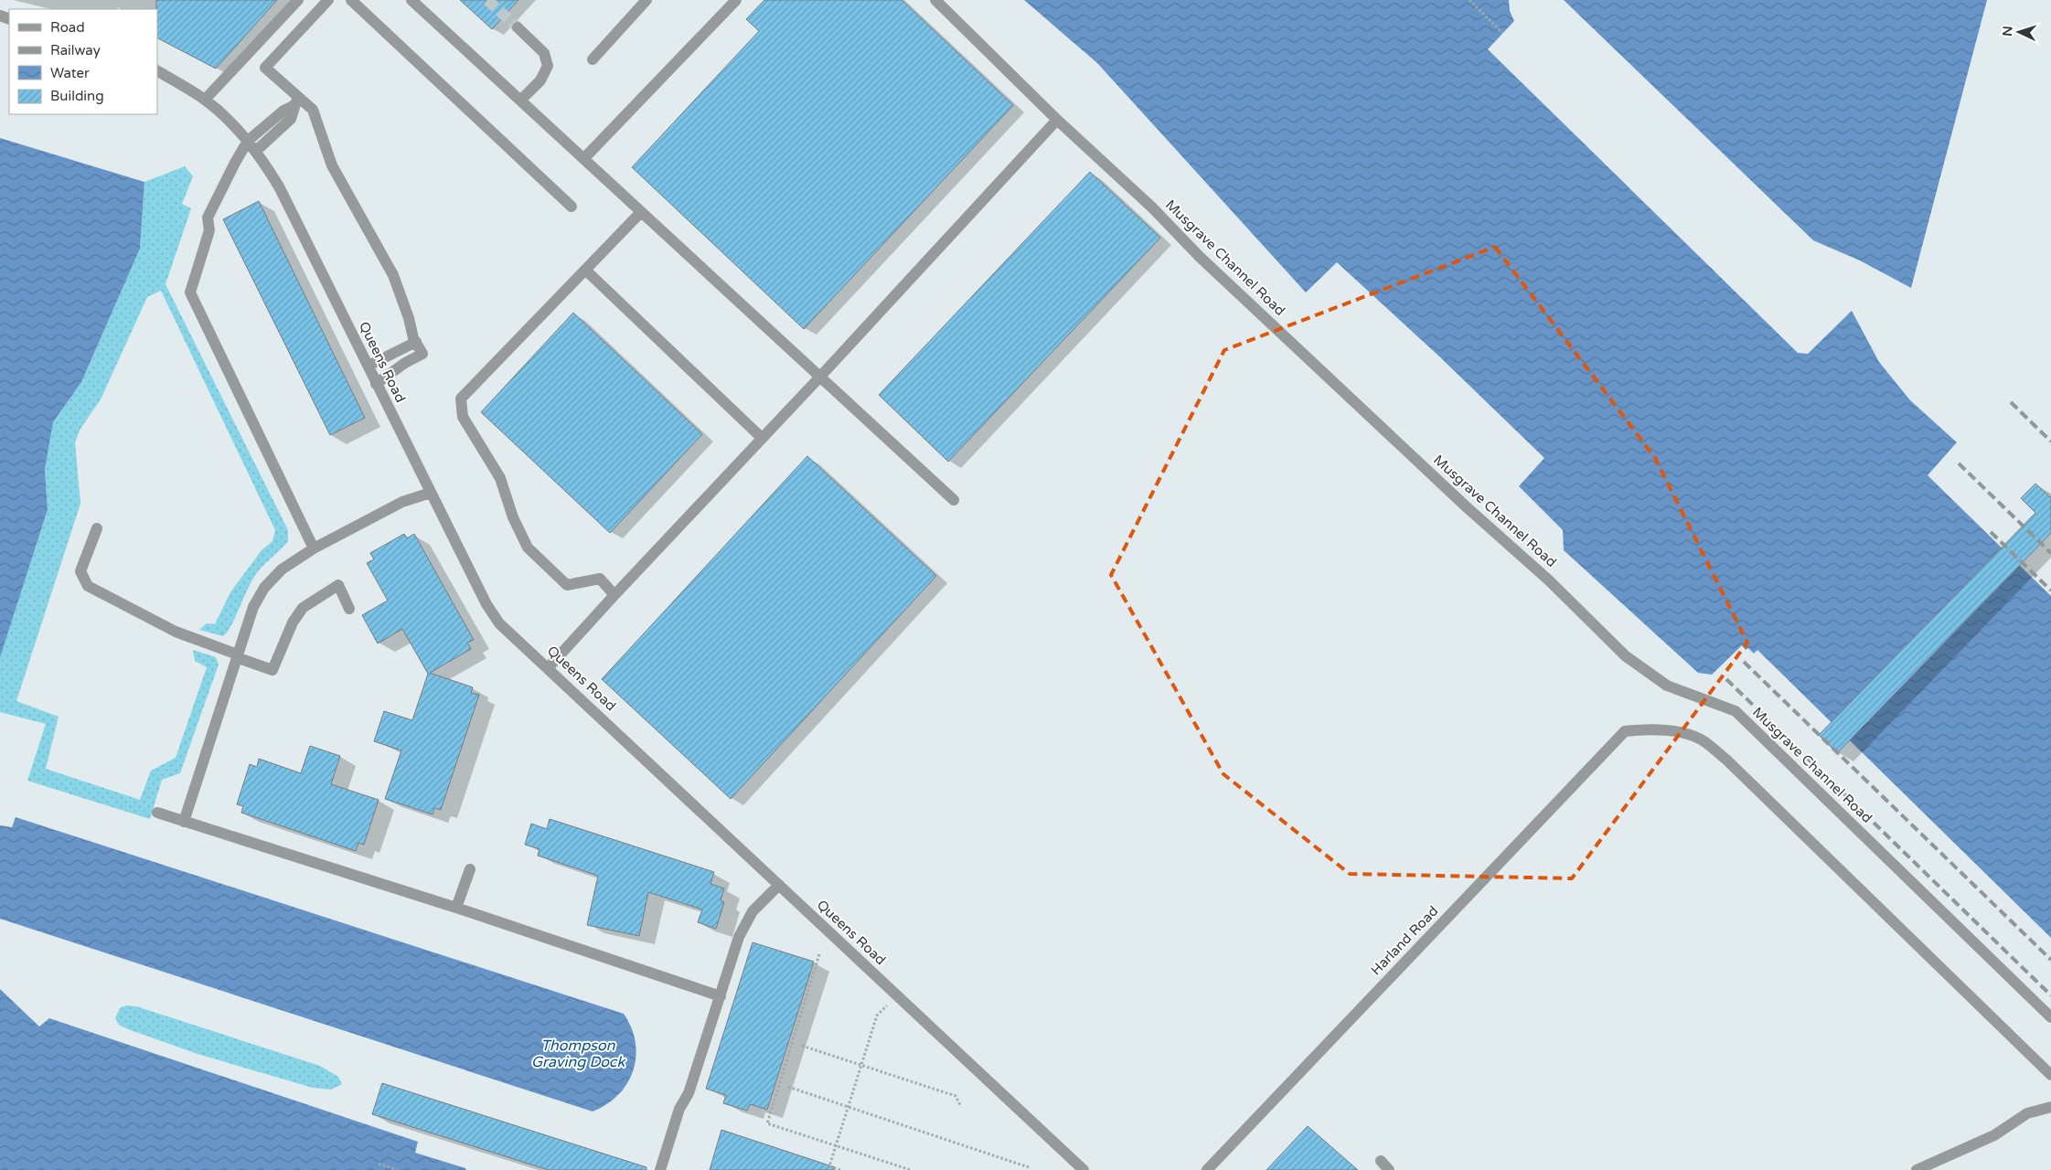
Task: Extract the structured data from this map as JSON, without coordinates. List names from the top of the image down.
{
  "streets": {
    "street": ["Musgrave Channel Road", "Queens Road", "Harland Road"]
  },
  "water": ["Thompson Graving Dock"],
  "legend": [
    "Road",
    "Railway",
    "Water",
    "Building"
  ],
  "north": "left"
}
